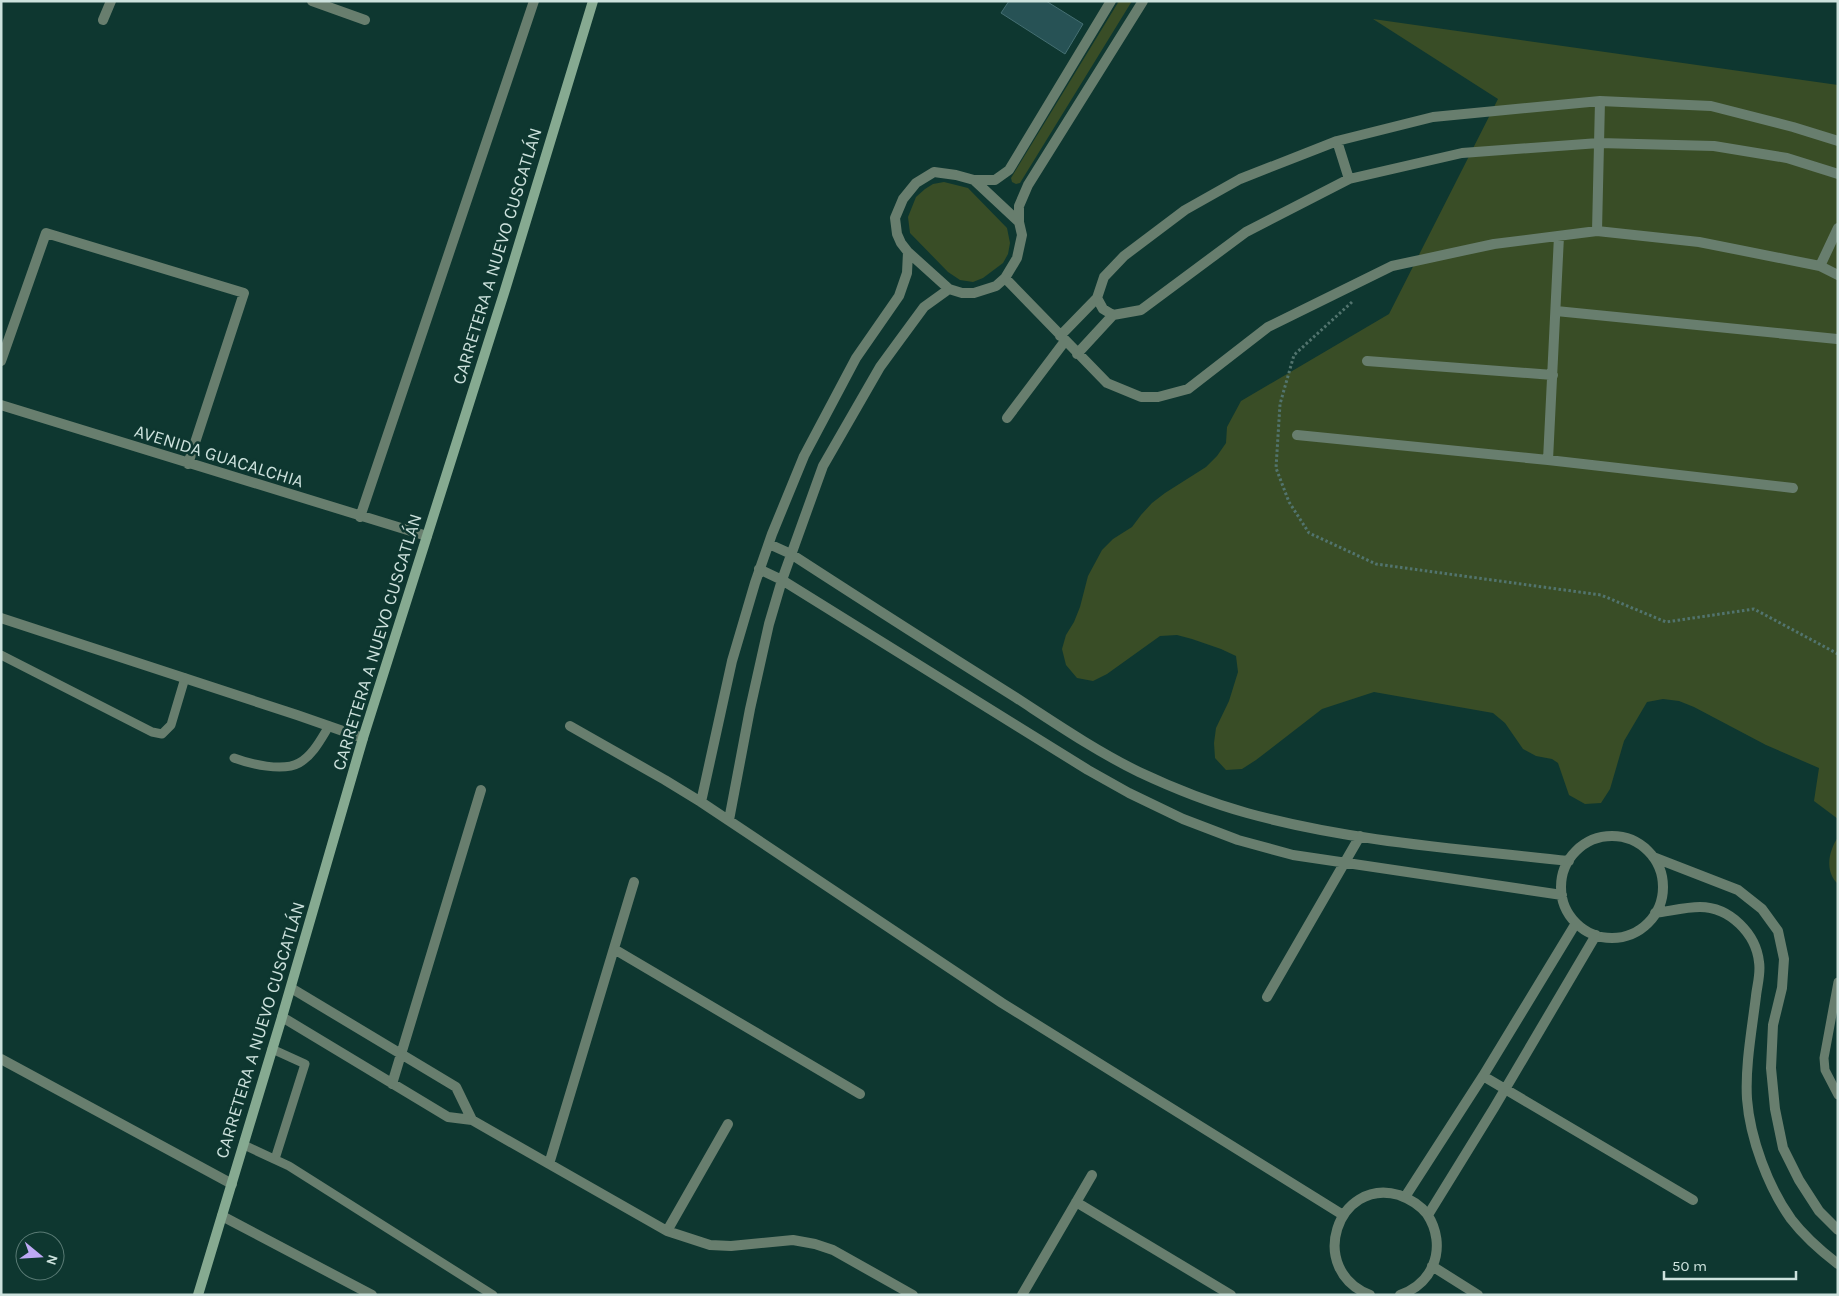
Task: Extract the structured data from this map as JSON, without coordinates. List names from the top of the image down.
{
  "streets": {
    "street": ["CARRETERA A NUEVO CUSCATLÁN", "AVENIDA GUACALCHIA"]
  },
  "crossings": [
    ["CARRETERA A NUEVO CUSCATLÁN", "AVENIDA GUACALCHIA"]
  ],
  "scale_bar": "50 m",
  "north": "right"
}
